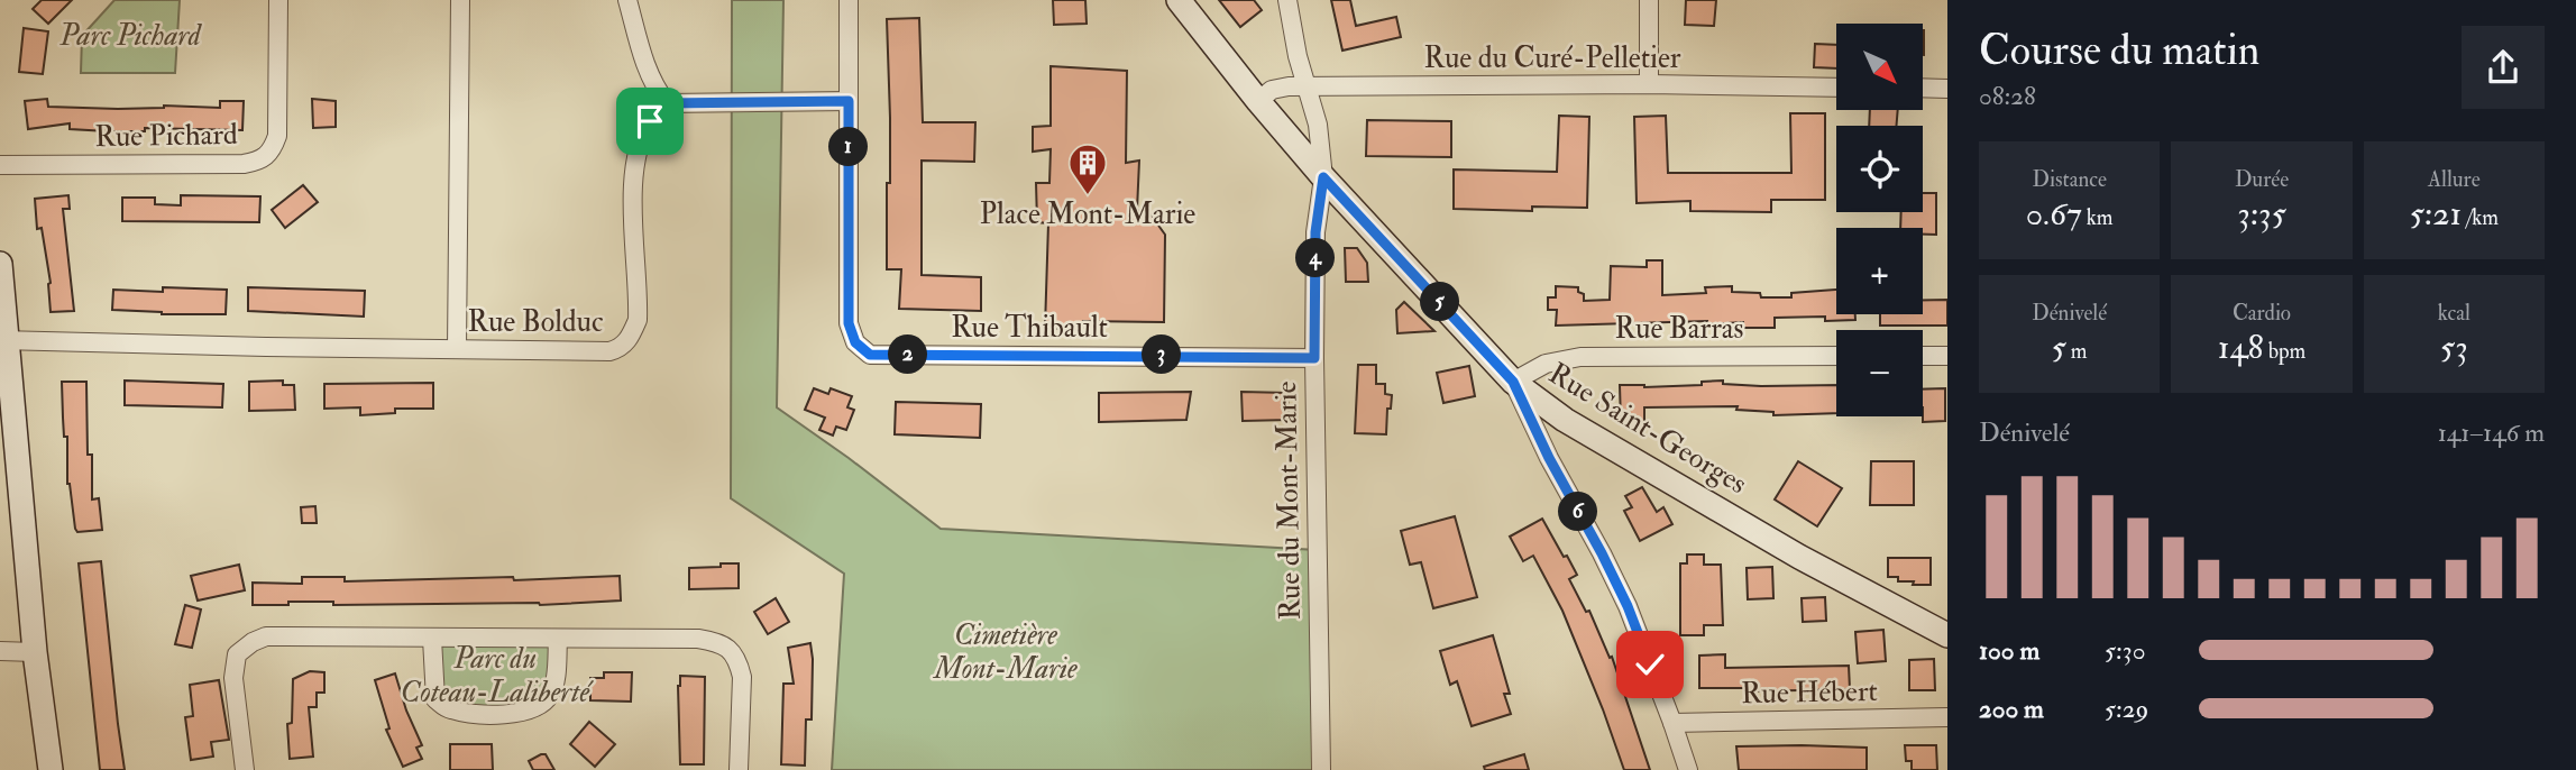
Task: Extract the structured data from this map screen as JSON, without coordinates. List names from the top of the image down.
{
  "streets": {
    "street": [
      "Rue du Curé-Pelletier",
      "Rue Pichard",
      "Rue Bolduc",
      "Rue Thibault",
      "Rue Barras",
      "Rue Saint-Georges",
      "Rue du Mont-Marie",
      "Rue Hébert"
    ]
  },
  "crossings": [
    ["Rue du Curé-Pelletier", "Rue Saint-Georges"],
    ["Rue du Curé-Pelletier", "Rue du Mont-Marie"],
    ["Rue Thibault", "Rue du Mont-Marie"],
    ["Rue Barras", "Rue Saint-Georges"],
    ["Rue Saint-Georges", "Rue du Mont-Marie"]
  ],
  "parks": ["Parc Pichard", "Cimetière Mont-Marie", "Parc du Coteau-Laliberté"],
  "places": {
    "building": ["Place Mont-Marie"]
  },
  "north": "bottom right",
  "page": {
    "heading": ["Course du matin", "08:28"],
    "map_buttons": ["+", "−"],
    "pins": [
      "1",
      "4",
      "5",
      "2",
      "3",
      "6"
    ],
    "stats": [
      ["Distance", "0.67 km"],
      ["Durée", "3:35"],
      ["Allure", "5:21 /km"],
      ["Dénivelé", "5 m"],
      ["Cardio", "148 bpm"],
      ["kcal", "53"]
    ],
    "chart": ["Dénivelé", "141–146 m"],
    "list": [
      {
        "name": "100 m",
        "note": "5:30"
      },
      {
        "name": "200 m",
        "note": "5:29"
      }
    ]
  }
}
